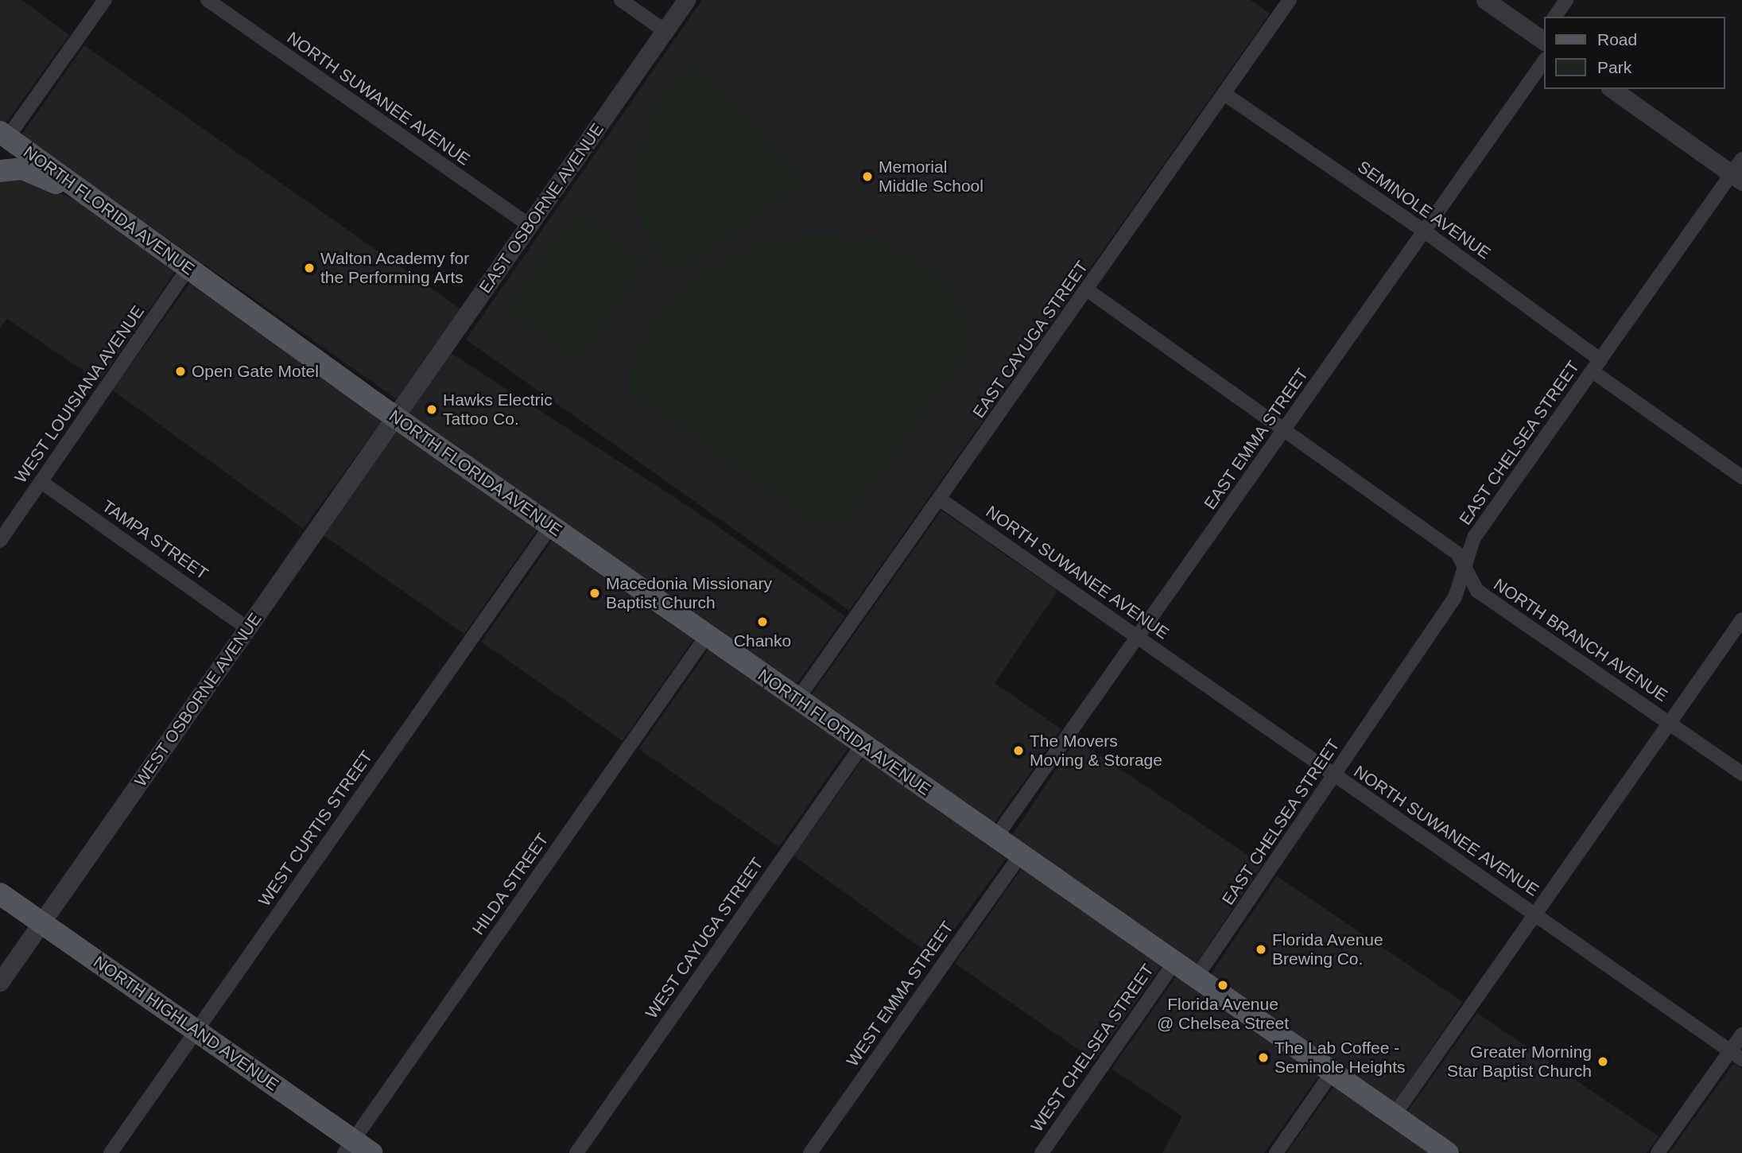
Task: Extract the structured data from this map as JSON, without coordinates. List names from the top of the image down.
{
  "streets": {
    "main road": ["NORTH FLORIDA AVENUE", "NORTH HIGHLAND AVENUE"],
    "street": [
      "NORTH SUWANEE AVENUE",
      "EAST OSBORNE AVENUE",
      "SEMINOLE AVENUE",
      "EAST CAYUGA STREET",
      "WEST LOUISIANA AVENUE",
      "EAST EMMA STREET",
      "EAST CHELSEA STREET",
      "TAMPA STREET",
      "NORTH BRANCH AVENUE",
      "WEST OSBORNE AVENUE",
      "WEST CURTIS STREET",
      "HILDA STREET",
      "WEST CAYUGA STREET",
      "WEST EMMA STREET",
      "WEST CHELSEA STREET"
    ]
  },
  "crossings": [
    ["NORTH SUWANEE AVENUE", "EAST OSBORNE AVENUE"],
    ["NORTH SUWANEE AVENUE", "EAST CAYUGA STREET"],
    ["NORTH SUWANEE AVENUE", "EAST EMMA STREET"],
    ["NORTH SUWANEE AVENUE", "EAST CHELSEA STREET"],
    ["EAST OSBORNE AVENUE", "NORTH FLORIDA AVENUE"],
    ["EAST OSBORNE AVENUE", "WEST OSBORNE AVENUE"],
    ["SEMINOLE AVENUE", "EAST CAYUGA STREET"],
    ["SEMINOLE AVENUE", "EAST EMMA STREET"],
    ["SEMINOLE AVENUE", "EAST CHELSEA STREET"],
    ["NORTH FLORIDA AVENUE", "EAST CAYUGA STREET"],
    ["NORTH FLORIDA AVENUE", "WEST LOUISIANA AVENUE"],
    ["NORTH FLORIDA AVENUE", "EAST EMMA STREET"],
    ["NORTH FLORIDA AVENUE", "EAST CHELSEA STREET"],
    ["NORTH FLORIDA AVENUE", "WEST OSBORNE AVENUE"],
    ["NORTH FLORIDA AVENUE", "WEST CURTIS STREET"],
    ["NORTH FLORIDA AVENUE", "HILDA STREET"],
    ["NORTH FLORIDA AVENUE", "WEST CAYUGA STREET"],
    ["NORTH FLORIDA AVENUE", "WEST EMMA STREET"],
    ["NORTH FLORIDA AVENUE", "WEST CHELSEA STREET"],
    ["EAST CAYUGA STREET", "NORTH BRANCH AVENUE"],
    ["WEST LOUISIANA AVENUE", "TAMPA STREET"],
    ["EAST EMMA STREET", "NORTH BRANCH AVENUE"],
    ["EAST CHELSEA STREET", "NORTH BRANCH AVENUE"],
    ["TAMPA STREET", "WEST OSBORNE AVENUE"],
    ["WEST OSBORNE AVENUE", "NORTH HIGHLAND AVENUE"],
    ["WEST CURTIS STREET", "NORTH HIGHLAND AVENUE"],
    ["HILDA STREET", "NORTH HIGHLAND AVENUE"]
  ],
  "places": [
    "Memorial Middle School",
    "Walton Academy for the Performing Arts",
    "Open Gate Motel",
    "Hawks Electric Tattoo Co.",
    "Macedonia Missionary Baptist Church",
    "Chanko",
    "The Movers Moving & Storage",
    "Florida Avenue Brewing Co.",
    "Florida Avenue @ Chelsea Street",
    "The Lab Coffee - Seminole Heights",
    "Greater Morning Star Baptist Church"
  ],
  "legend": ["Road", "Park"]
}
